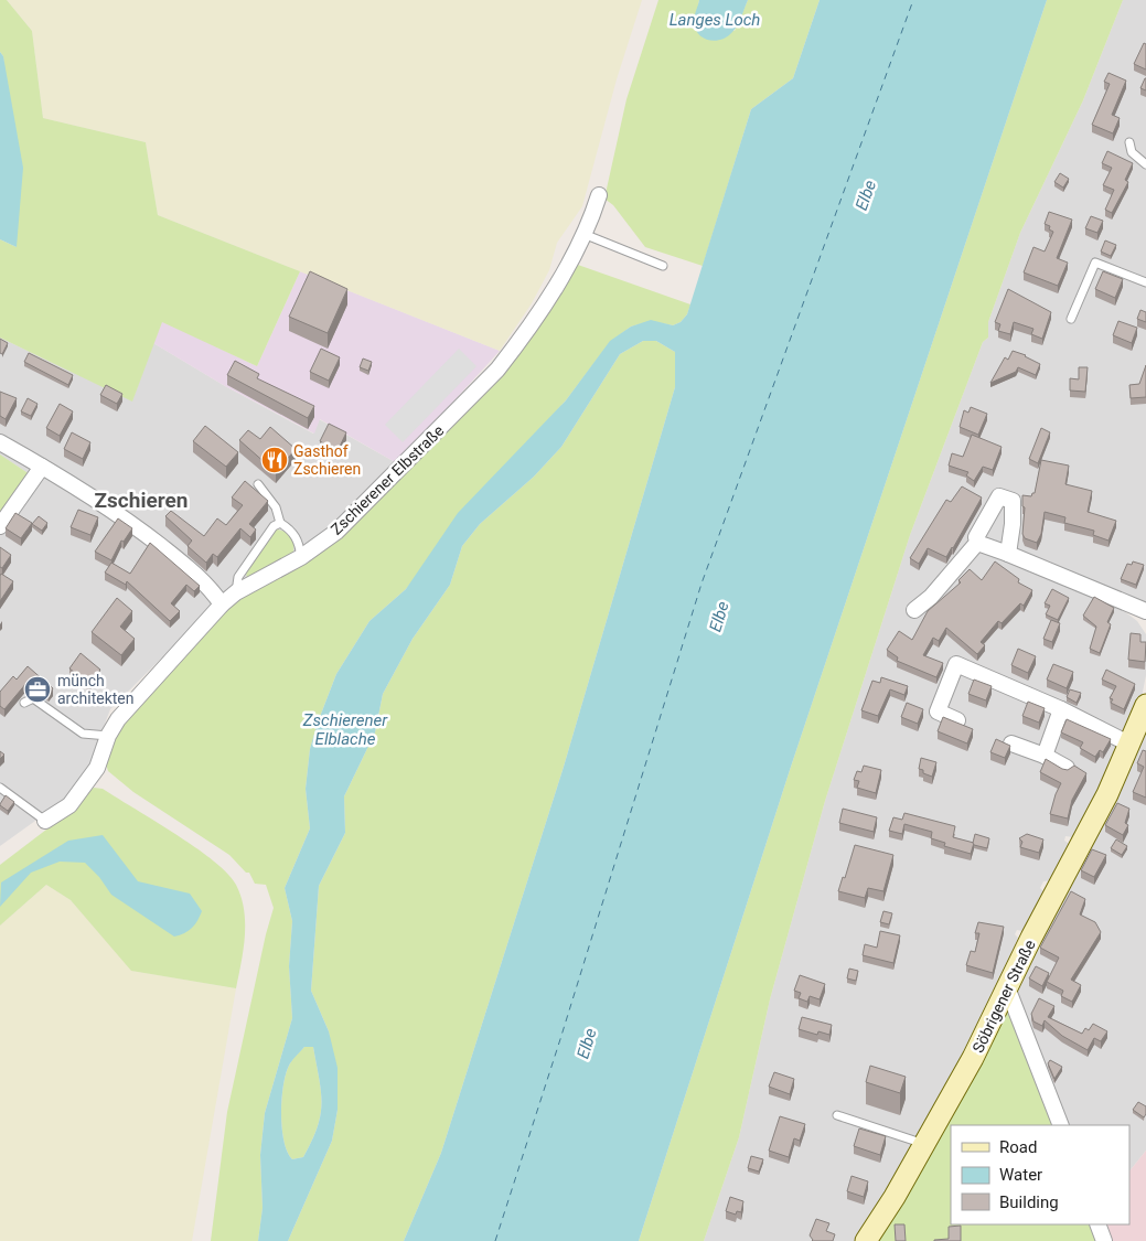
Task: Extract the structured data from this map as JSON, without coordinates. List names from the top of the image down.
{
  "streets": {
    "street": ["Zschierener Elbstraße", "Söbrigener Straße"]
  },
  "districts": ["Zschieren"],
  "water": ["Langes Loch", "Elbe", "Zschierener Elblache"],
  "places": {
    "restaurant": ["Gasthof Zschieren"],
    "office": ["münch architekten"]
  },
  "legend": ["Road", "Water", "Building"]
}
